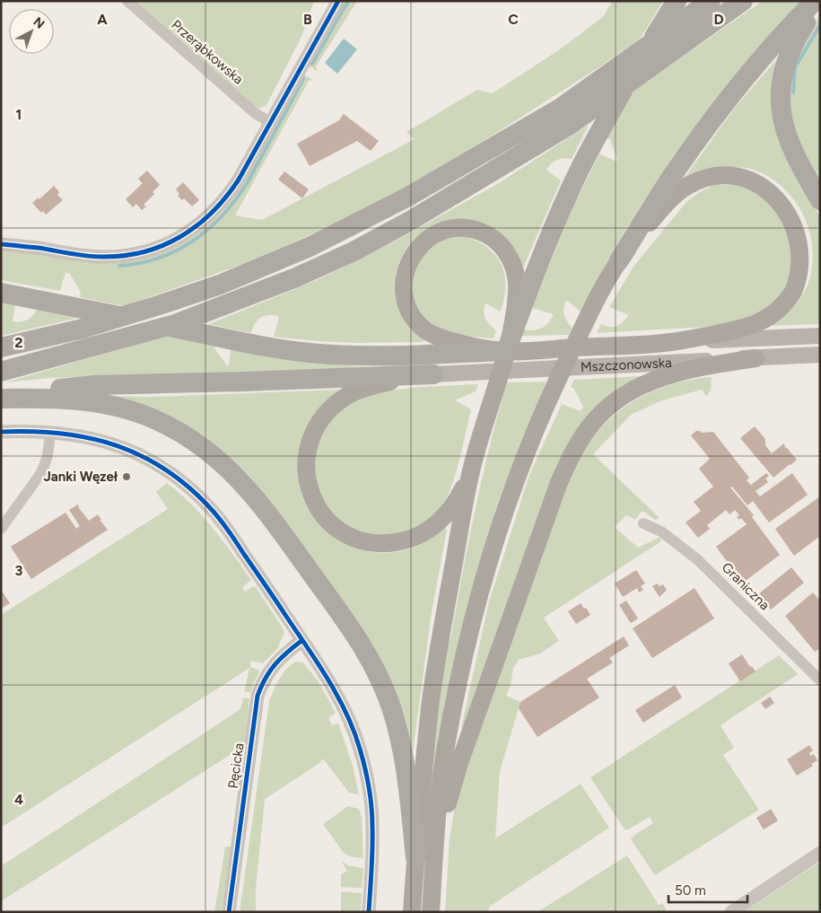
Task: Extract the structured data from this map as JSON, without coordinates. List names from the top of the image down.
{
  "streets": {
    "main road": ["Mszczonowska"],
    "street": ["Przerąbkowska", "Graniczna", "Pęcicka"]
  },
  "places": ["Janki Węzeł"],
  "scale_bar": "50 m",
  "north": "top right",
  "grid": {
    "columns": [
      "A",
      "B",
      "C",
      "D"
    ],
    "rows": [
      "1",
      "2",
      "3",
      "4"
    ]
  }
}
